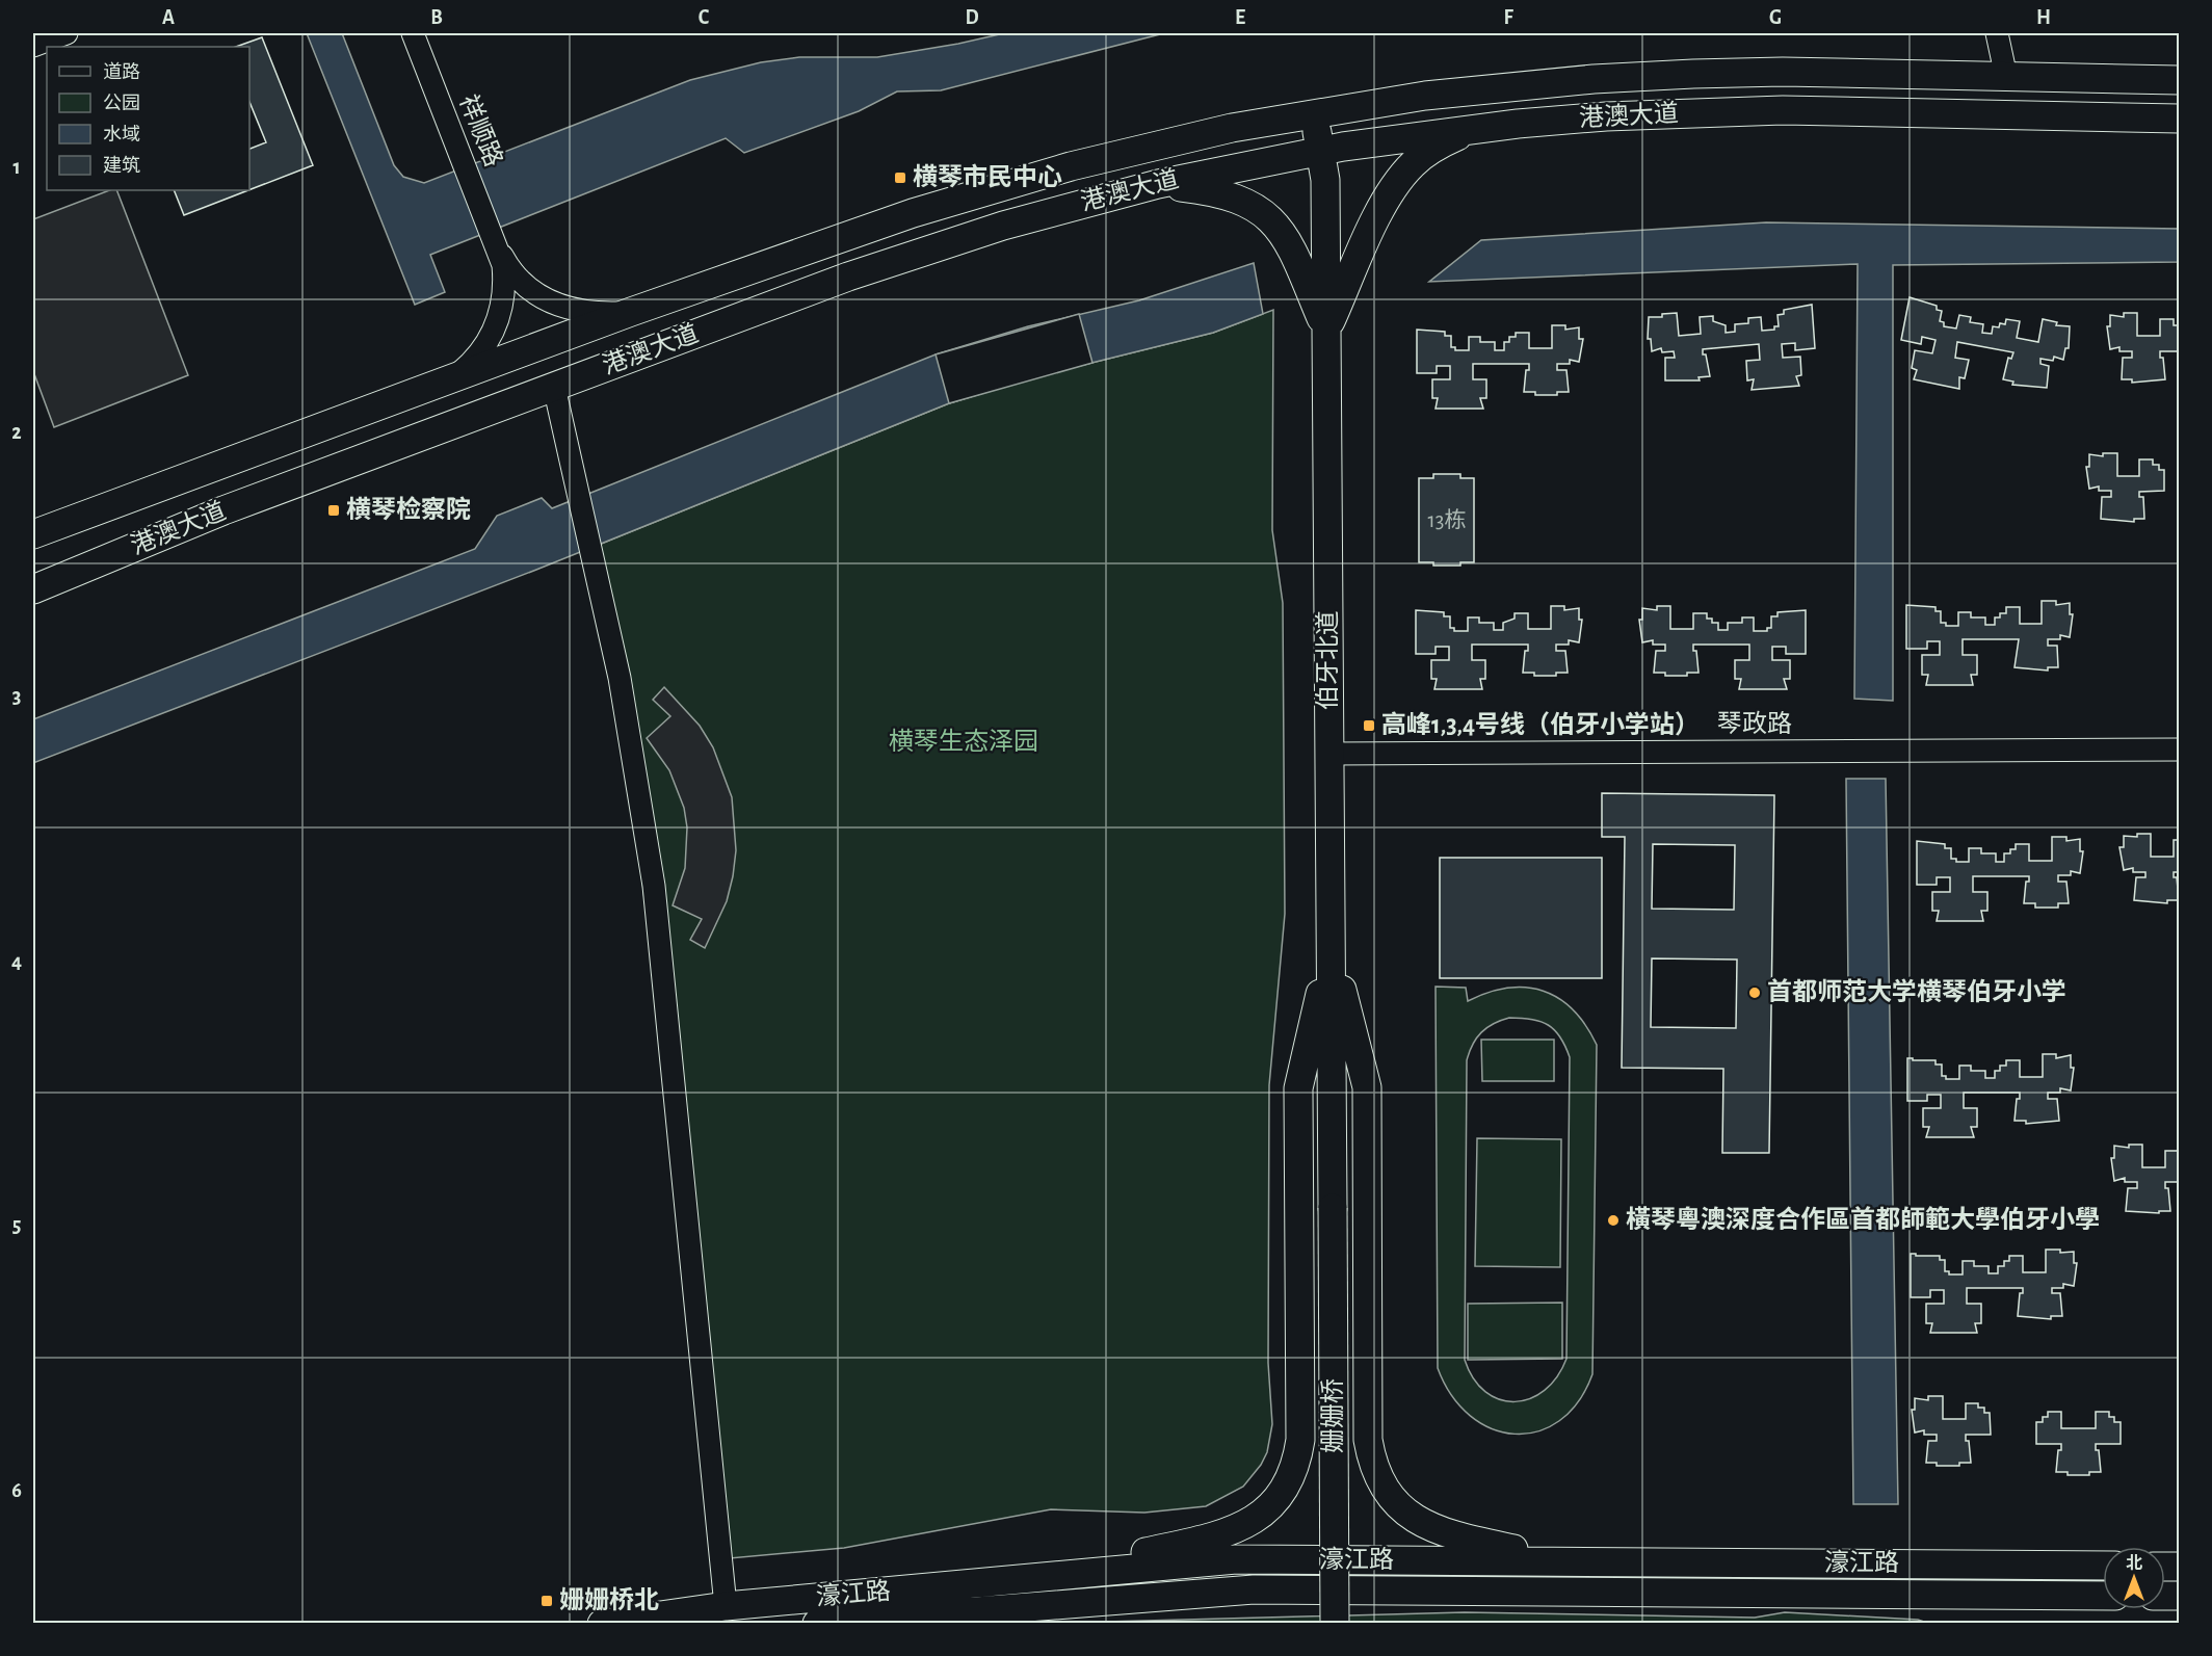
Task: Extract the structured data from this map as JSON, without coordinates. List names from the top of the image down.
{
  "streets": {
    "main road": [
      "港澳大道",
      "伯牙北道",
      "姗姗桥",
      "濠江路"
    ],
    "street": ["祥顺路", "琴政路"]
  },
  "crossings": [
    ["港澳大道", "祥顺路"],
    ["港澳大道", "伯牙北道"],
    ["伯牙北道", "琴政路"],
    ["伯牙北道", "姗姗桥"]
  ],
  "parks": ["横琴生态泽园"],
  "places": {
    "transit": [
      "横琴市民中心",
      "横琴检察院",
      "高峰1,3,4号线（伯牙小学站）",
      "姗姗桥北"
    ],
    "other": ["首都师范大学横琴伯牙小学", "橫琴粵澳深度合作區首都師範大學伯牙小學"]
  },
  "house_numbers": ["13栋"],
  "legend": [
    "道路",
    "公园",
    "水域",
    "建筑"
  ],
  "north": "top",
  "grid": {
    "columns": [
      "A",
      "B",
      "C",
      "D",
      "E",
      "F",
      "G",
      "H"
    ],
    "rows": [
      "1",
      "2",
      "3",
      "4",
      "5",
      "6"
    ]
  }
}
